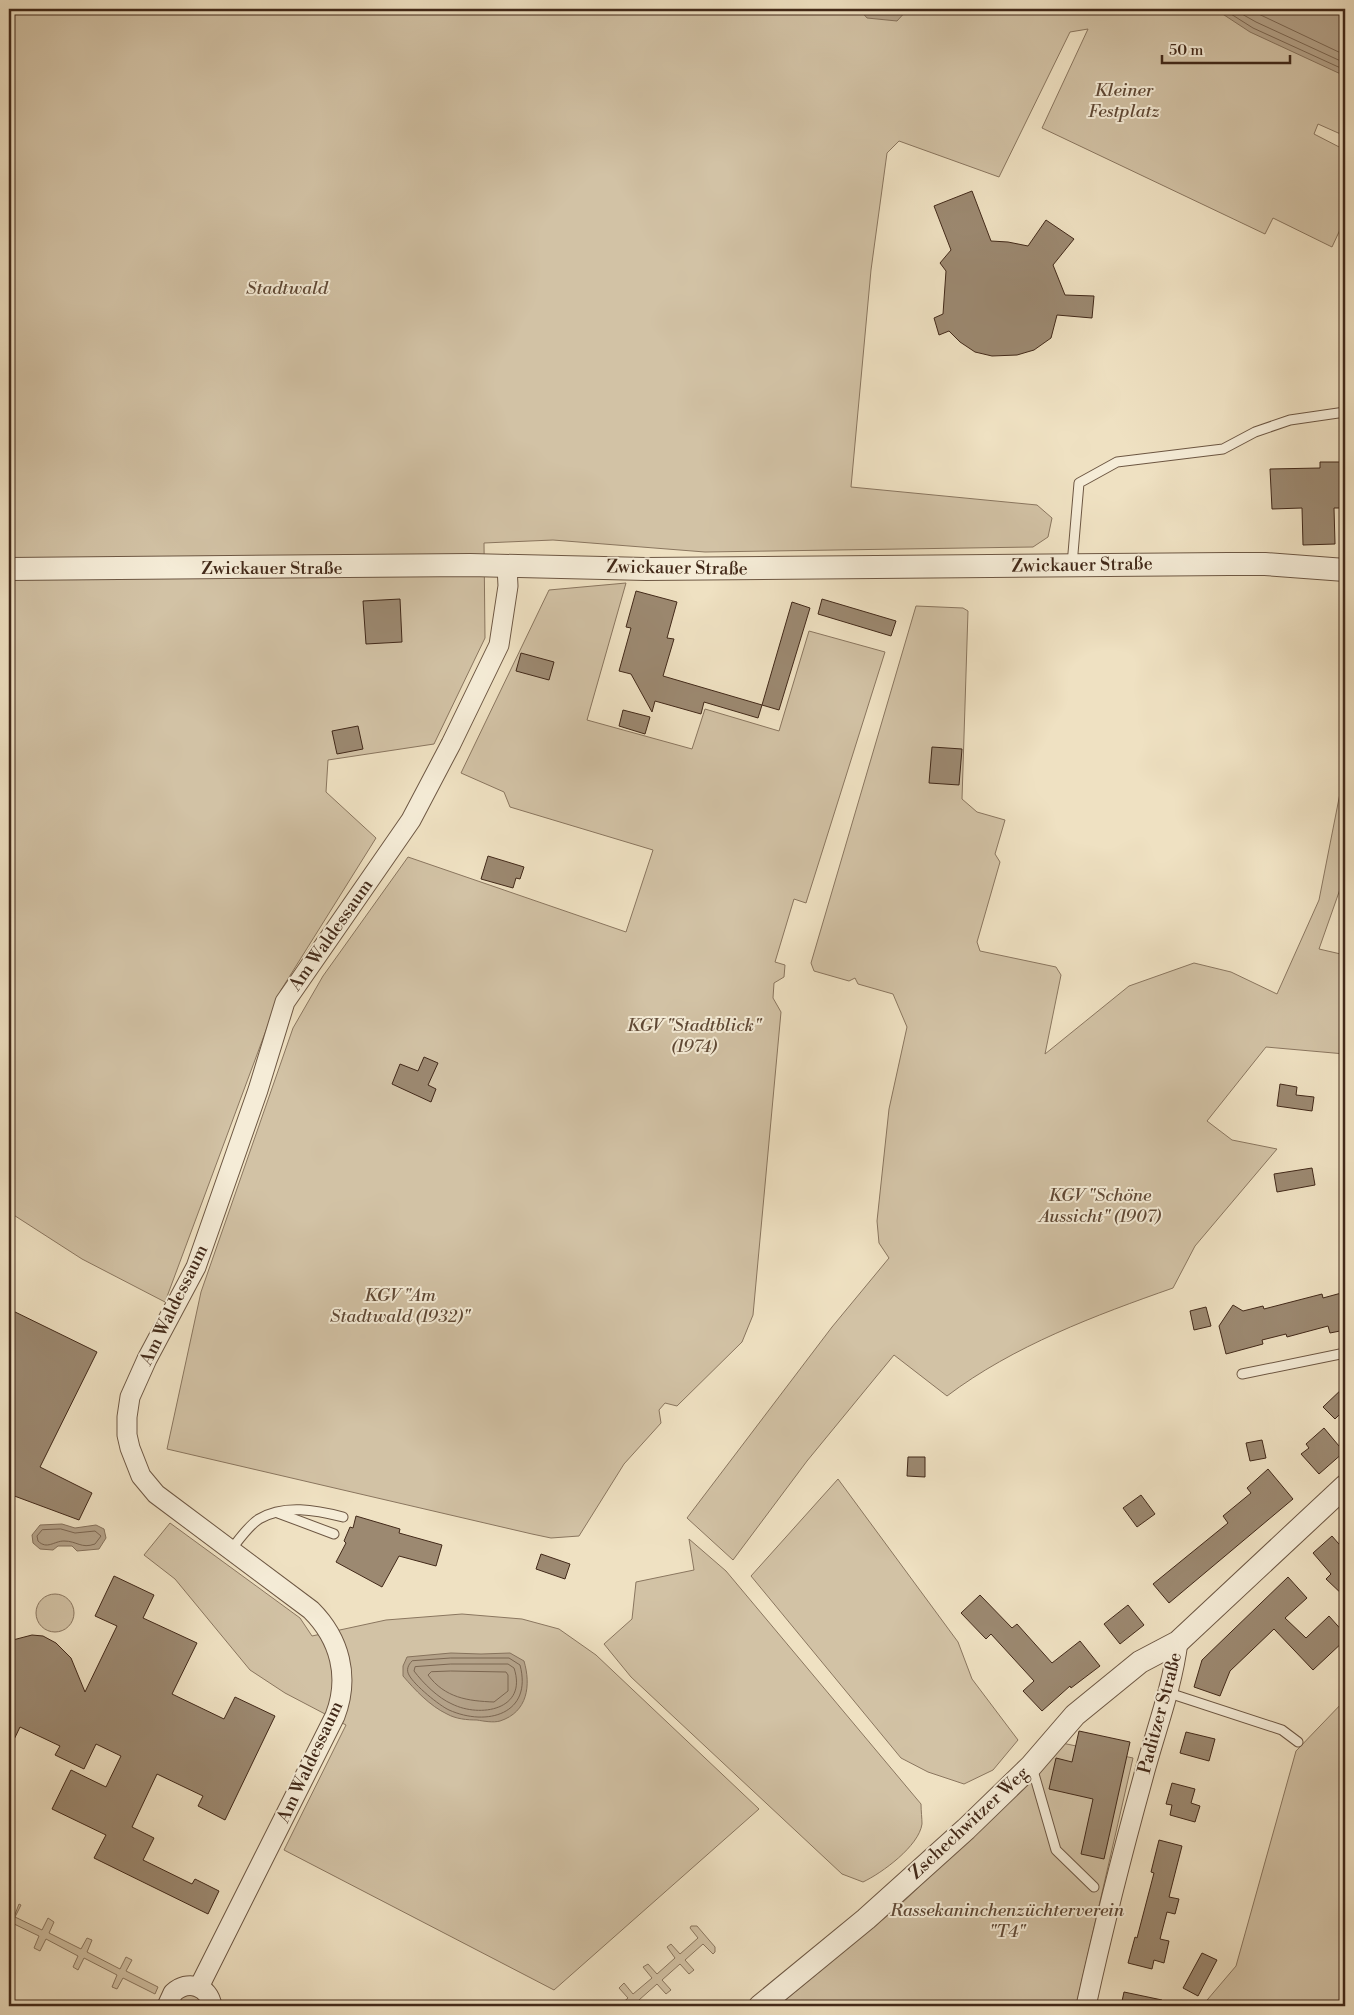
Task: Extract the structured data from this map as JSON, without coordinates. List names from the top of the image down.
{
  "streets": {
    "street": [
      "Zwickauer Straße",
      "Am Waldessaum",
      "Paditzer Straße",
      "Zschechwitzer Weg"
    ]
  },
  "crossings": [
    ["Zwickauer Straße", "Am Waldessaum"],
    ["Paditzer Straße", "Zschechwitzer Weg"]
  ],
  "parks": [
    "Kleiner Festplatz",
    "Stadtwald",
    "KGV \"Stadtblick\" (1974)",
    "KGV \"Schöne Aussicht\" (1907)",
    "KGV \"Am Stadtwald (1932)\"",
    "Rassekaninchenzüchterverein \"T4\""
  ],
  "scale_bar": "50 m"
}
